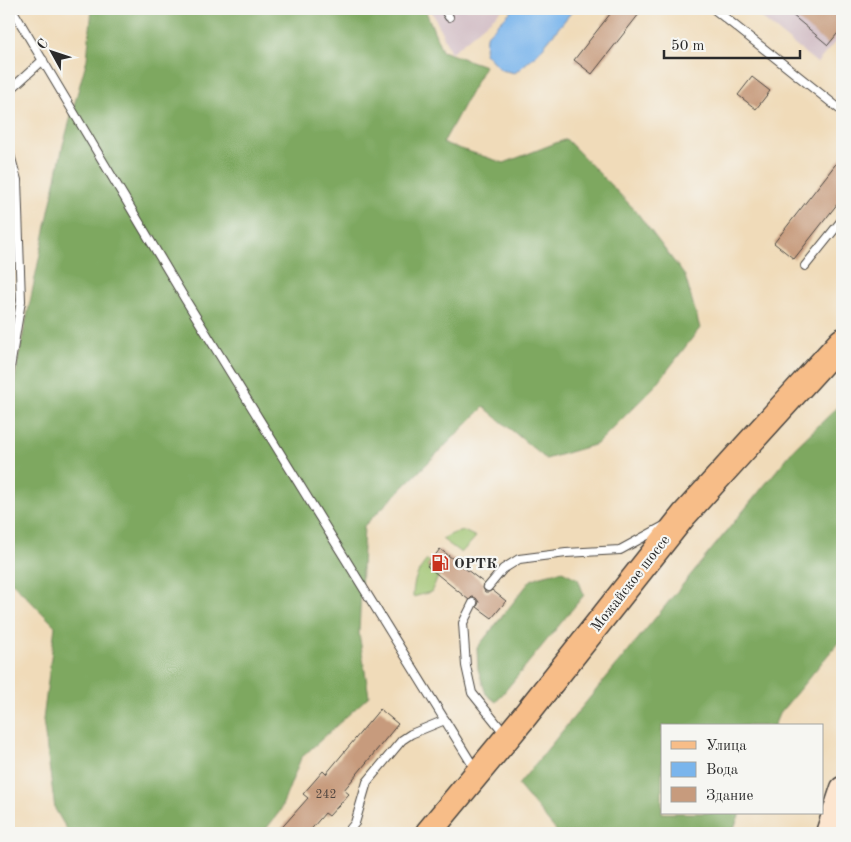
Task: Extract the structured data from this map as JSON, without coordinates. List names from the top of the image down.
{
  "streets": {
    "main road": ["Можайское шоссе"]
  },
  "places": {
    "fuel station": ["ОРТК"]
  },
  "house_numbers": ["242"],
  "legend": ["Улица", "Вода", "Здание"],
  "scale_bar": "50 m",
  "north": "top left"
}
